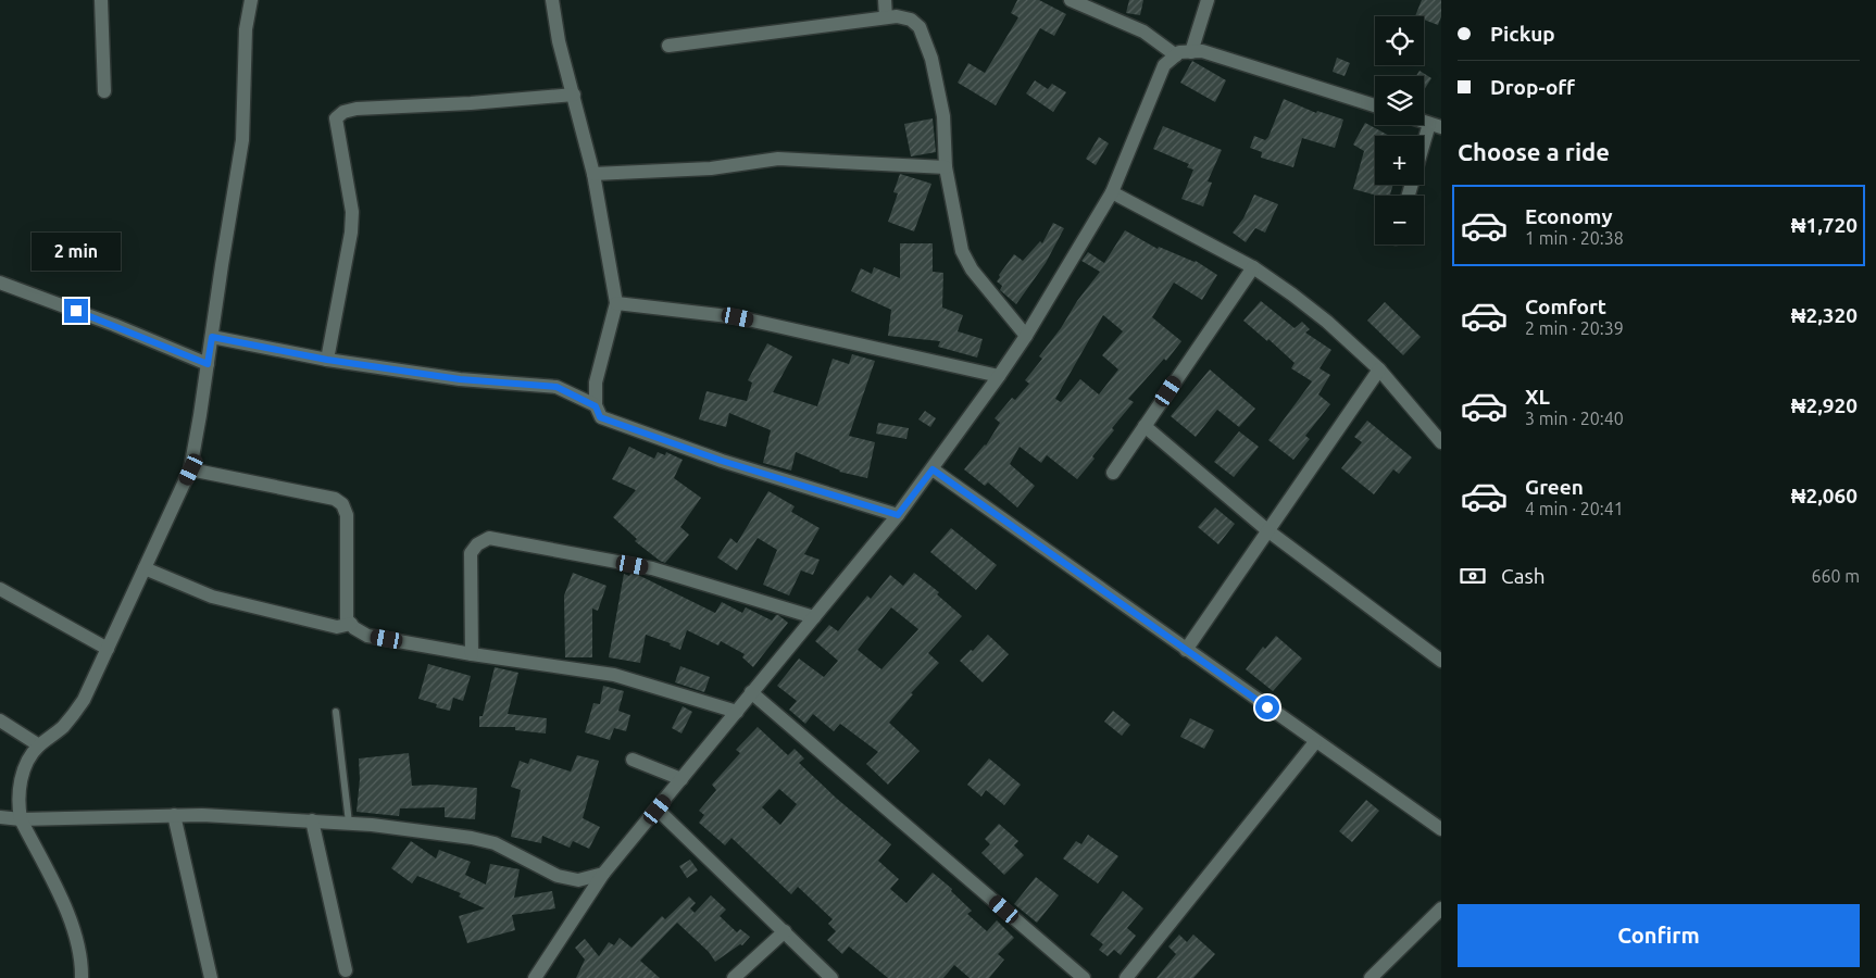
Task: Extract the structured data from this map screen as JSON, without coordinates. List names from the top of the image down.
{
  "page": {
    "banner": ["Pickup", "Drop-off"],
    "map_buttons": ["+", "−"],
    "heading": "Choose a ride",
    "list": [
      {
        "name": "Economy",
        "note": "1 min · 20:38",
        "value": "₦1,720"
      },
      {
        "name": "Comfort",
        "note": "2 min · 20:39",
        "value": "₦2,320"
      },
      {
        "name": "XL",
        "note": "3 min · 20:40",
        "value": "₦2,920"
      },
      {
        "name": "Green",
        "note": "4 min · 20:41",
        "value": "₦2,060"
      }
    ],
    "bubble": "2 min",
    "pay": ["Cash", "660 m"],
    "buttons": "Confirm"
  }
}
